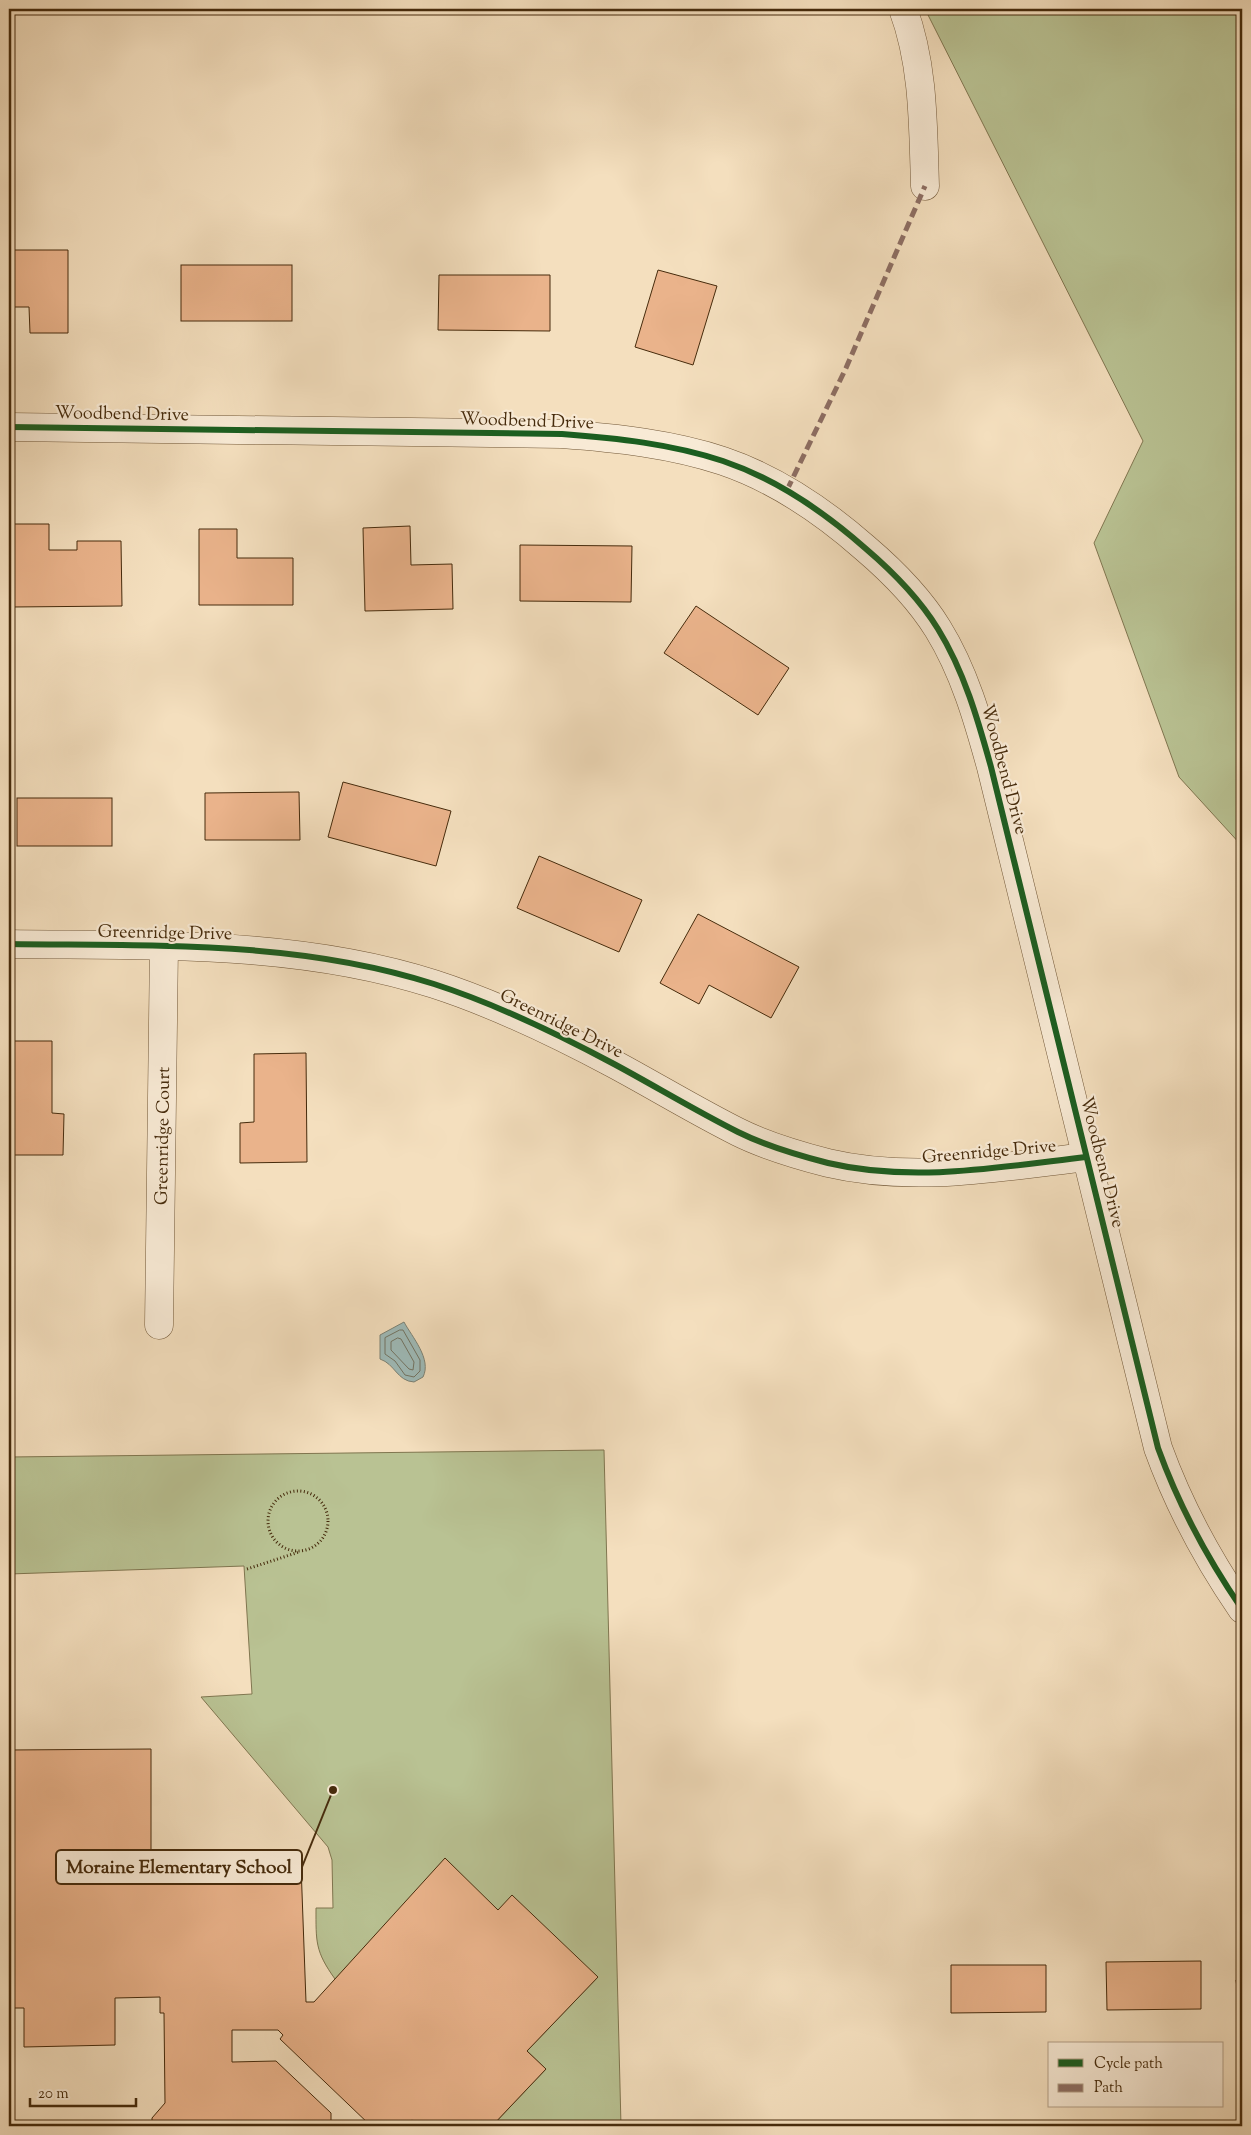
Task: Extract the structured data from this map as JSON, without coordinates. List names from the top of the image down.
{
  "streets": {
    "street": ["Woodbend Drive", "Greenridge Drive", "Greenridge Court"]
  },
  "crossings": [
    ["Woodbend Drive", "Greenridge Drive"],
    ["Greenridge Drive", "Greenridge Court"]
  ],
  "places": ["Moraine Elementary School"],
  "legend": ["Cycle path", "Path"],
  "scale_bar": "20 m"
}
